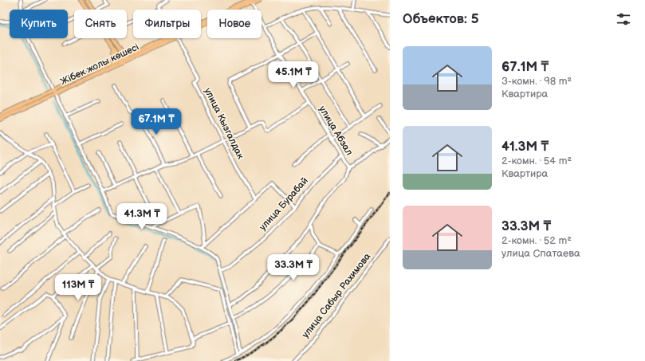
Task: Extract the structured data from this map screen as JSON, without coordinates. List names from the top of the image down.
{
  "streets": {
    "main road": ["Жібек жолы көшесі"],
    "street": [
      "улица Кызгалдак",
      "улица Абзал",
      "улица Бурабай",
      "улица Сабыр Рахимова"
    ]
  },
  "crossings": [
    ["Жібек жолы көшесі", "улица Абзал"],
    ["улица Абзал", "улица Бурабай"]
  ],
  "page": {
    "heading": "Объектов: 5",
    "chip": [
      "Купить",
      "Снять",
      "Фильтры",
      "Новое"
    ],
    "list": [
      {
        "name": "67.1M ₸",
        "note": "3-комн. · 98 m² · Квартира"
      },
      {
        "name": "41.3M ₸",
        "note": "2-комн. · 54 m² · Квартира"
      },
      {
        "name": "33.3M ₸",
        "note": "2-комн. · 52 m² · улица Спатаева"
      }
    ],
    "price": [
      "45.1M ₸",
      "67.1M ₸",
      "41.3M ₸",
      "33.3M ₸",
      "113M ₸"
    ]
  }
}
